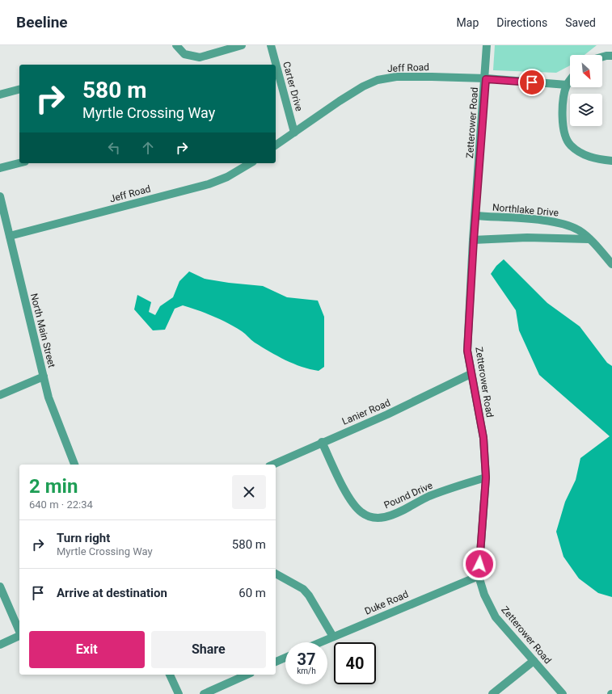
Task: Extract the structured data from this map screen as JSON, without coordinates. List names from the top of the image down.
{
  "streets": {
    "street": [
      "Jeff Road",
      "Carter Drive",
      "Zetterower Road",
      "Northlake Drive",
      "North Main Street",
      "Lanier Road",
      "Pound Drive",
      "Duke Road"
    ]
  },
  "crossings": [
    ["Jeff Road", "Carter Drive"],
    ["Jeff Road", "Zetterower Road"],
    ["Jeff Road", "North Main Street"],
    ["Zetterower Road", "Northlake Drive"],
    ["Zetterower Road", "Lanier Road"],
    ["Zetterower Road", "Pound Drive"],
    ["Zetterower Road", "Duke Road"],
    ["Lanier Road", "Pound Drive"]
  ],
  "north": "bottom right",
  "page": {
    "header": "Beeline",
    "nav": ["Map", "Directions", "Saved"],
    "turn": ["580 m", "Myrtle Crossing Way"],
    "heading": ["2 min", "640 m · 22:34"],
    "list": [
      {
        "name": "Turn right",
        "note": "Myrtle Crossing Way",
        "value": "580 m"
      },
      {
        "name": "Arrive at destination",
        "value": "60 m"
      }
    ],
    "buttons": ["Exit", "Share"],
    "speed": "37 km/h",
    "limit": "40"
  }
}
